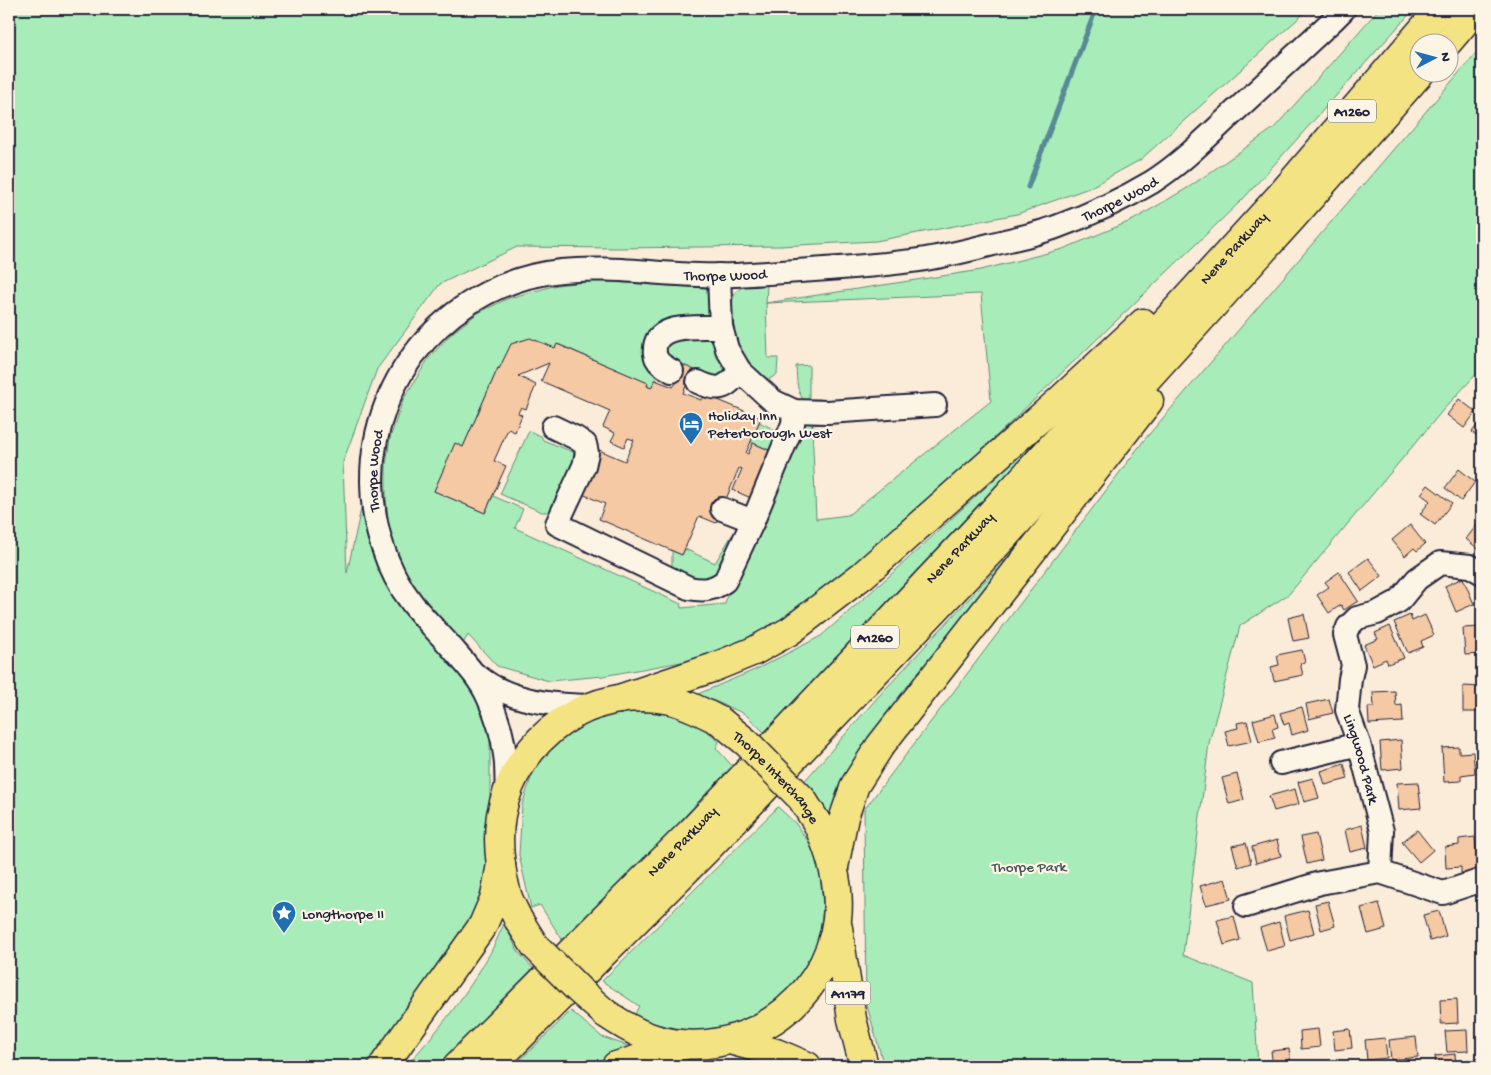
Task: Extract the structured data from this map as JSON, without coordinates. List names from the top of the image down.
{
  "streets": {
    "main road": [
      "A1260",
      "Nene Parkway",
      "Thorpe Interchange",
      "A1179"
    ],
    "street": ["Thorpe Wood", "Lingwood Park"]
  },
  "crossings": [
    ["Thorpe Wood", "Thorpe Interchange"],
    ["Thorpe Interchange", "A1179"]
  ],
  "parks": ["Thorpe Park"],
  "places": {
    "hotel": ["Holiday Inn Peterborough West"],
    "place": ["Longthorpe II"]
  },
  "north": "right"
}
